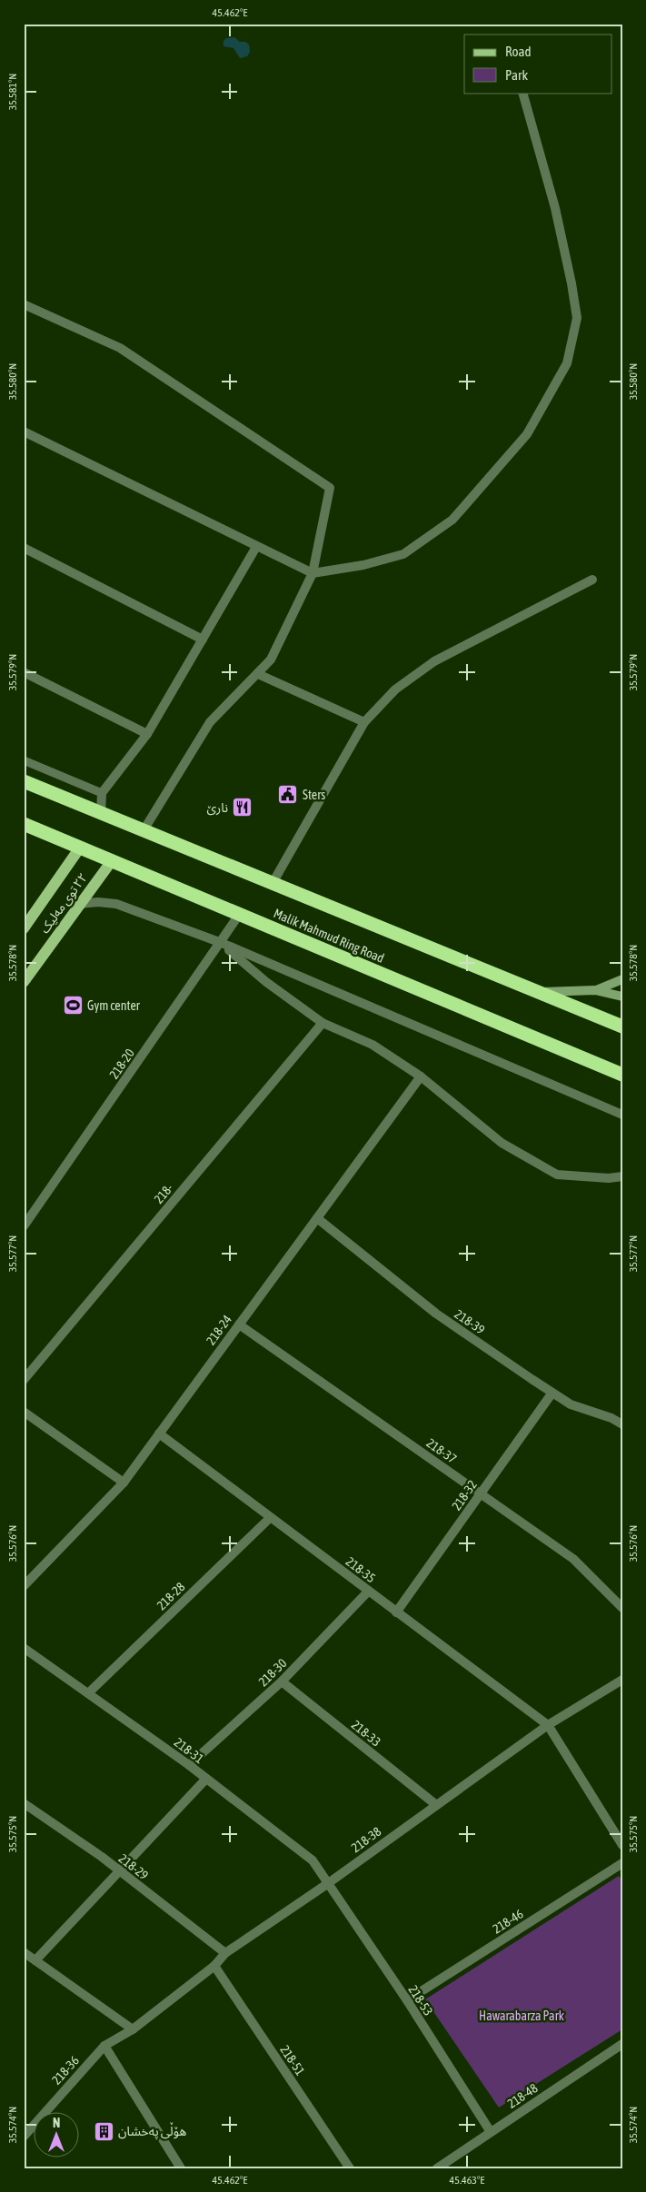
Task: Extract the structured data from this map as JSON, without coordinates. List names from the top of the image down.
{
  "streets": {
    "highway": ["Malik Mahmud Ring Road"],
    "main road": ["٢٢ توی مەلیک"],
    "street": [
      "218-20",
      "218-",
      "218-39",
      "218-24",
      "218-37",
      "218-32",
      "218-35",
      "218-28",
      "218-30",
      "218-33",
      "218-31",
      "218-38",
      "218-29",
      "218-46",
      "218-53",
      "218-51",
      "218-36",
      "218-48"
    ]
  },
  "crossings": [
    ["٢٢ توی مەلیک", "Malik Mahmud Ring Road"],
    ["Malik Mahmud Ring Road", "218-20"],
    ["218-39", "218-24"],
    ["218-39", "218-32"],
    ["218-24", "218-37"],
    ["218-24", "218-35"],
    ["218-37", "218-32"],
    ["218-32", "218-35"],
    ["218-35", "218-28"],
    ["218-35", "218-30"],
    ["218-35", "218-38"],
    ["218-28", "218-31"],
    ["218-30", "218-33"],
    ["218-30", "218-31"],
    ["218-33", "218-38"],
    ["218-31", "218-38"],
    ["218-31", "218-53"],
    ["218-38", "218-29"],
    ["218-38", "218-53"],
    ["218-38", "218-51"],
    ["218-38", "218-36"],
    ["218-46", "218-53"],
    ["218-53", "218-48"]
  ],
  "parks": ["Hawarabarza Park"],
  "places": {
    "public building": ["Sters"],
    "restaurant": ["نارێ"],
    "sports": ["Gym center"],
    "building": ["هۆڵی پەخشان"]
  },
  "legend": ["Road", "Park"],
  "north": "top",
  "coordinates": [
    "45.462°E",
    "35.581°N",
    "35.580°N",
    "35.579°N",
    "35.578°N",
    "35.577°N",
    "35.576°N",
    "35.575°N",
    "35.574°N",
    "45.463°E"
  ]
}
